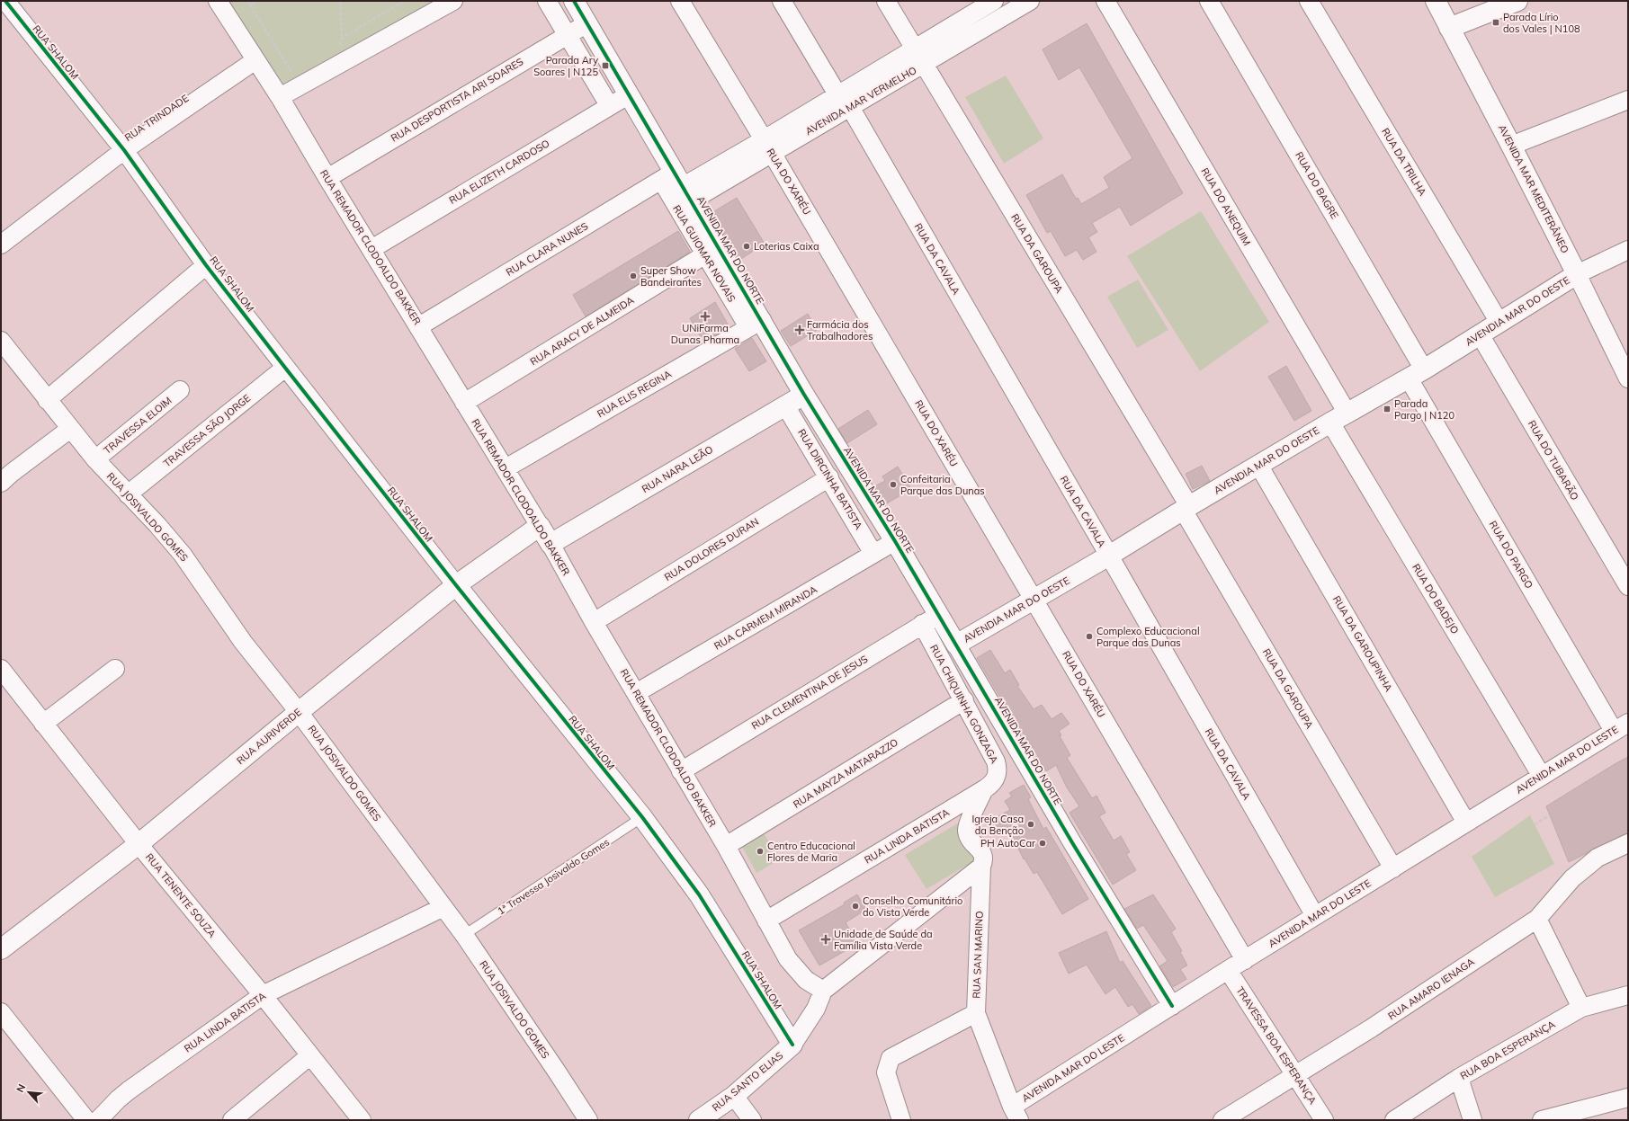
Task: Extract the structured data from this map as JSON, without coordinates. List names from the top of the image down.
{
  "streets": {
    "street": [
      "RUA SHALOM",
      "RUA DESPORTISTA ARI SOARES",
      "AVENIDA MAR VERMELHO",
      "RUA TRINDADE",
      "RUA DA TRILHA",
      "RUA ELIZETH CARDOSO",
      "RUA DO XARÉU",
      "RUA DO BAGRE",
      "AVENIDA MAR MEDITERÂNEO",
      "RUA DO ANEQUIM",
      "RUA REMADOR CLODOALDO BAKKER",
      "RUA CLARA NUNES",
      "AVENIDA MAR DO NORTE",
      "RUA GUIOMAR NOVAIS",
      "RUA DA GAROUPA",
      "RUA DA CAVALA",
      "AVENDIA MAR DO OESTE",
      "RUA ARACY DE ALMEIDA",
      "RUA ELIS REGINA",
      "TRAVESSA ELOIM",
      "TRAVESSA SÃO JORGE",
      "RUA DO TUBARÃO",
      "RUA NARA LEÃO",
      "RUA DIRCINHA BATISTA",
      "RUA JOSIVALDO GOMES",
      "RUA DOLORES DURAN",
      "RUA DO PARGO",
      "RUA DO BADEJO",
      "RUA CARMEM MIRANDA",
      "RUA DA GAROUPINHA",
      "RUA CLEMENTINA DE JESUS",
      "RUA CHIQUINHA GONZAGA",
      "RUA AURIVERDE",
      "AVENIDA MAR DO LESTE",
      "RUA MAYZA MATARAZZO",
      "RUA LINDA BATISTA",
      "RUA TENENTE SOUZA",
      "RUA SAN MARINO",
      "RUA AMARO IENAGA",
      "TRAVESSA BOA ESPERANÇA",
      "RUA BOA ESPERANÇA",
      "RUA SANTO ELIAS"
    ],
    "lane": ["1ª Travessa Josivaldo Gomes"]
  },
  "crossings": [
    ["RUA SHALOM", "RUA TRINDADE"],
    ["RUA SHALOM", "TRAVESSA SÃO JORGE"],
    ["RUA SHALOM", "RUA AURIVERDE"],
    ["RUA SHALOM", "1ª Travessa Josivaldo Gomes"],
    ["RUA SHALOM", "RUA SANTO ELIAS"],
    ["RUA DESPORTISTA ARI SOARES", "RUA REMADOR CLODOALDO BAKKER"],
    ["RUA DESPORTISTA ARI SOARES", "AVENIDA MAR DO NORTE"],
    ["AVENIDA MAR VERMELHO", "RUA DO XARÉU"],
    ["AVENIDA MAR VERMELHO", "RUA CLARA NUNES"],
    ["AVENIDA MAR VERMELHO", "AVENIDA MAR DO NORTE"],
    ["AVENIDA MAR VERMELHO", "RUA GUIOMAR NOVAIS"],
    ["AVENIDA MAR VERMELHO", "RUA DA GAROUPA"],
    ["AVENIDA MAR VERMELHO", "RUA DA CAVALA"],
    ["RUA TRINDADE", "RUA REMADOR CLODOALDO BAKKER"],
    ["RUA DA TRILHA", "AVENDIA MAR DO OESTE"],
    ["RUA ELIZETH CARDOSO", "RUA REMADOR CLODOALDO BAKKER"],
    ["RUA ELIZETH CARDOSO", "AVENIDA MAR DO NORTE"],
    ["RUA DO XARÉU", "AVENDIA MAR DO OESTE"],
    ["RUA DO XARÉU", "AVENIDA MAR DO LESTE"],
    ["RUA DO BAGRE", "AVENDIA MAR DO OESTE"],
    ["RUA DO BAGRE", "RUA DO PARGO"],
    ["AVENIDA MAR MEDITERÂNEO", "AVENDIA MAR DO OESTE"],
    ["RUA DO ANEQUIM", "AVENDIA MAR DO OESTE"],
    ["RUA DO ANEQUIM", "RUA DO BADEJO"],
    ["RUA REMADOR CLODOALDO BAKKER", "RUA CLARA NUNES"],
    ["RUA REMADOR CLODOALDO BAKKER", "RUA ARACY DE ALMEIDA"],
    ["RUA REMADOR CLODOALDO BAKKER", "RUA ELIS REGINA"],
    ["RUA REMADOR CLODOALDO BAKKER", "RUA NARA LEÃO"],
    ["RUA REMADOR CLODOALDO BAKKER", "RUA DOLORES DURAN"],
    ["RUA REMADOR CLODOALDO BAKKER", "RUA CARMEM MIRANDA"],
    ["RUA REMADOR CLODOALDO BAKKER", "RUA CLEMENTINA DE JESUS"],
    ["RUA REMADOR CLODOALDO BAKKER", "RUA AURIVERDE"],
    ["RUA REMADOR CLODOALDO BAKKER", "RUA MAYZA MATARAZZO"],
    ["RUA REMADOR CLODOALDO BAKKER", "RUA LINDA BATISTA"],
    ["RUA REMADOR CLODOALDO BAKKER", "RUA SANTO ELIAS"],
    ["RUA CLARA NUNES", "AVENIDA MAR DO NORTE"],
    ["RUA CLARA NUNES", "RUA GUIOMAR NOVAIS"],
    ["AVENIDA MAR DO NORTE", "RUA GUIOMAR NOVAIS"],
    ["AVENIDA MAR DO NORTE", "AVENDIA MAR DO OESTE"],
    ["AVENIDA MAR DO NORTE", "RUA ARACY DE ALMEIDA"],
    ["AVENIDA MAR DO NORTE", "RUA ELIS REGINA"],
    ["AVENIDA MAR DO NORTE", "RUA NARA LEÃO"],
    ["AVENIDA MAR DO NORTE", "RUA CARMEM MIRANDA"],
    ["AVENIDA MAR DO NORTE", "RUA CLEMENTINA DE JESUS"],
    ["AVENIDA MAR DO NORTE", "RUA CHIQUINHA GONZAGA"],
    ["AVENIDA MAR DO NORTE", "AVENIDA MAR DO LESTE"],
    ["RUA GUIOMAR NOVAIS", "RUA ARACY DE ALMEIDA"],
    ["RUA DA GAROUPA", "AVENDIA MAR DO OESTE"],
    ["RUA DA GAROUPA", "AVENIDA MAR DO LESTE"],
    ["RUA DA CAVALA", "AVENDIA MAR DO OESTE"],
    ["RUA DA CAVALA", "AVENIDA MAR DO LESTE"],
    ["AVENDIA MAR DO OESTE", "RUA DO TUBARÃO"],
    ["AVENDIA MAR DO OESTE", "RUA DO PARGO"],
    ["AVENDIA MAR DO OESTE", "RUA DO BADEJO"],
    ["AVENDIA MAR DO OESTE", "RUA DA GAROUPINHA"],
    ["TRAVESSA ELOIM", "RUA JOSIVALDO GOMES"],
    ["TRAVESSA SÃO JORGE", "RUA JOSIVALDO GOMES"],
    ["RUA NARA LEÃO", "RUA DIRCINHA BATISTA"],
    ["RUA DIRCINHA BATISTA", "RUA DOLORES DURAN"],
    ["RUA DIRCINHA BATISTA", "RUA CARMEM MIRANDA"],
    ["RUA JOSIVALDO GOMES", "RUA AURIVERDE"],
    ["RUA JOSIVALDO GOMES", "RUA LINDA BATISTA"],
    ["RUA JOSIVALDO GOMES", "1ª Travessa Josivaldo Gomes"],
    ["RUA DO PARGO", "AVENIDA MAR DO LESTE"],
    ["RUA DO BADEJO", "AVENIDA MAR DO LESTE"],
    ["RUA DA GAROUPINHA", "AVENIDA MAR DO LESTE"],
    ["RUA CLEMENTINA DE JESUS", "RUA CHIQUINHA GONZAGA"],
    ["RUA CHIQUINHA GONZAGA", "RUA MAYZA MATARAZZO"],
    ["RUA CHIQUINHA GONZAGA", "RUA LINDA BATISTA"],
    ["RUA CHIQUINHA GONZAGA", "RUA SAN MARINO"],
    ["RUA AURIVERDE", "RUA TENENTE SOUZA"],
    ["AVENIDA MAR DO LESTE", "RUA SAN MARINO"],
    ["AVENIDA MAR DO LESTE", "TRAVESSA BOA ESPERANÇA"],
    ["RUA LINDA BATISTA", "RUA TENENTE SOUZA"],
    ["RUA LINDA BATISTA", "RUA SAN MARINO"],
    ["RUA AMARO IENAGA", "TRAVESSA BOA ESPERANÇA"]
  ],
  "places": {
    "transit": ["Parada Lírio dos Vales | N108", "Parada Ary Soares | N125", "Parada Pargo | N120"],
    "other": [
      "Loterias Caixa",
      "Super Show Bandeirantes",
      "Confeitaria Parque das Dunas",
      "Complexo Educacional Parque das Dunas",
      "Igreja Casa da Benção",
      "PH AutoCar",
      "Centro Educacional Flores de Maria",
      "Conselho Comunitário do Vista Verde"
    ],
    "health": ["UNiFarma Dunas Pharma", "Farmácia dos Trabalhadores", "Unidade de Saúde da Família Vista Verde"]
  },
  "north": "top left"
}
